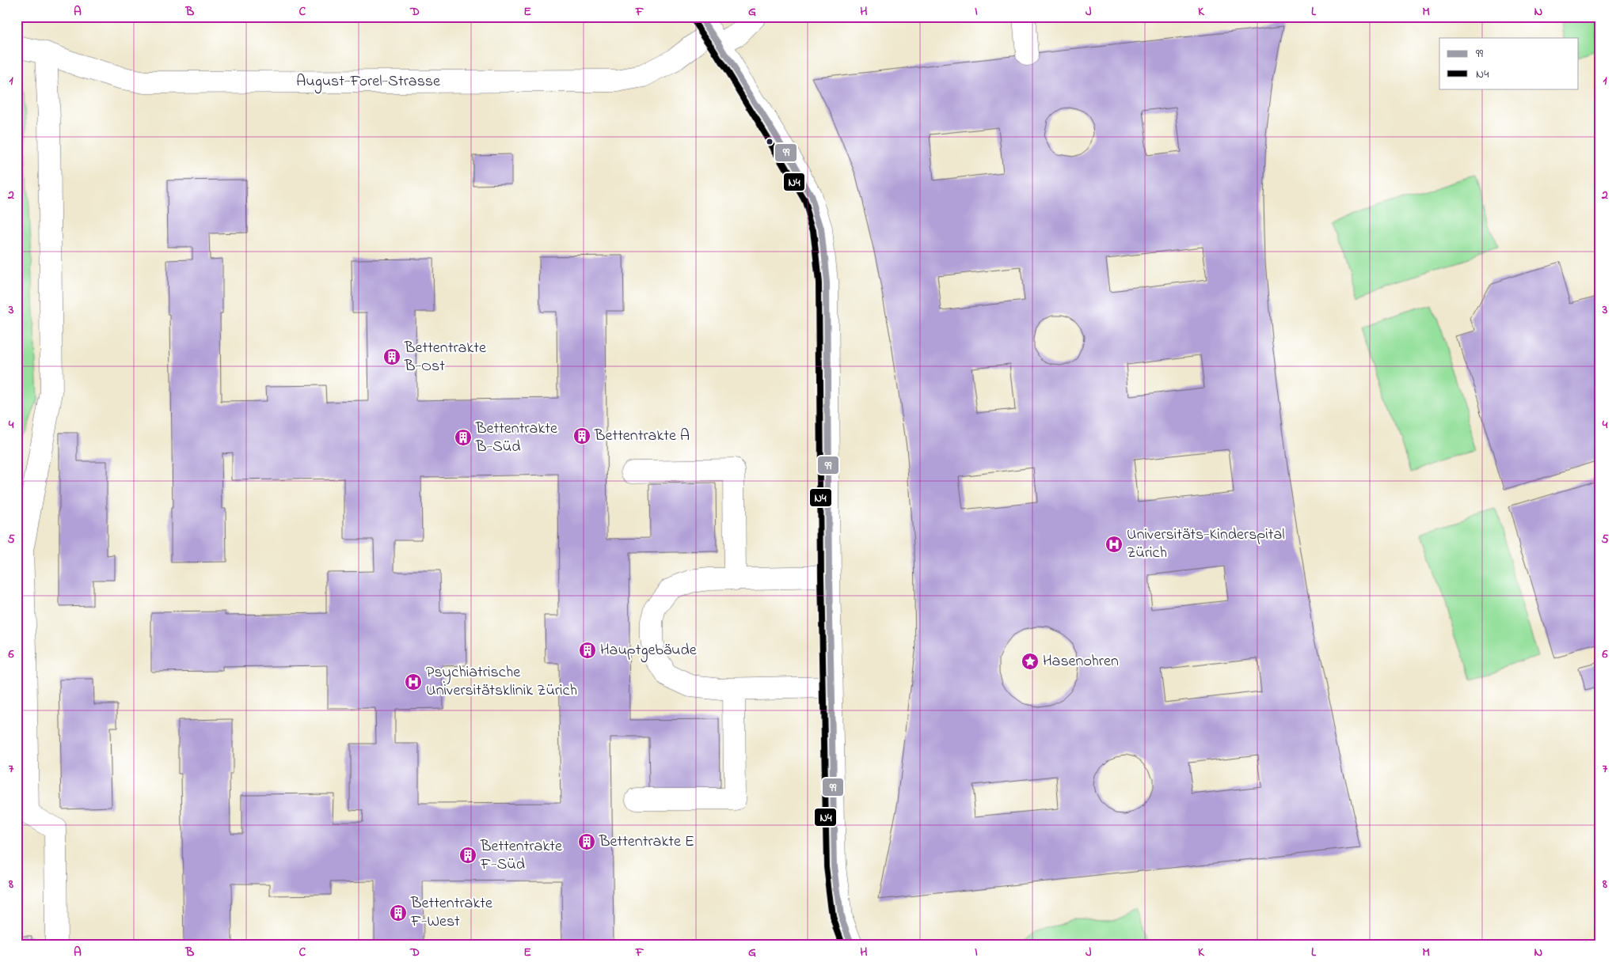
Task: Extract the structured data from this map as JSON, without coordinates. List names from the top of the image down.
{
  "streets": {
    "street": ["August-Forel-Strasse"]
  },
  "places": {
    "building": [
      "Bettentrakte B-Ost",
      "Bettentrakte A",
      "Bettentrakte B-Süd",
      "Hauptgebäude",
      "Bettentrakte E",
      "Bettentrakte F-Süd",
      "Bettentrakte F-West"
    ],
    "hospital": ["Universitäts-Kinderspital Zürich", "Psychiatrische Universitätsklinik Zürich"],
    "place": ["Hasenohren"]
  },
  "lines": ["transit line 99", "transit line N4"],
  "legend": ["99", "N4"],
  "grid": {
    "columns": [
      "A",
      "B",
      "C",
      "D",
      "E",
      "F",
      "G",
      "H",
      "I",
      "J",
      "K",
      "L",
      "M",
      "N"
    ],
    "rows": [
      "1",
      "2",
      "3",
      "4",
      "5",
      "6",
      "7",
      "8"
    ]
  }
}
